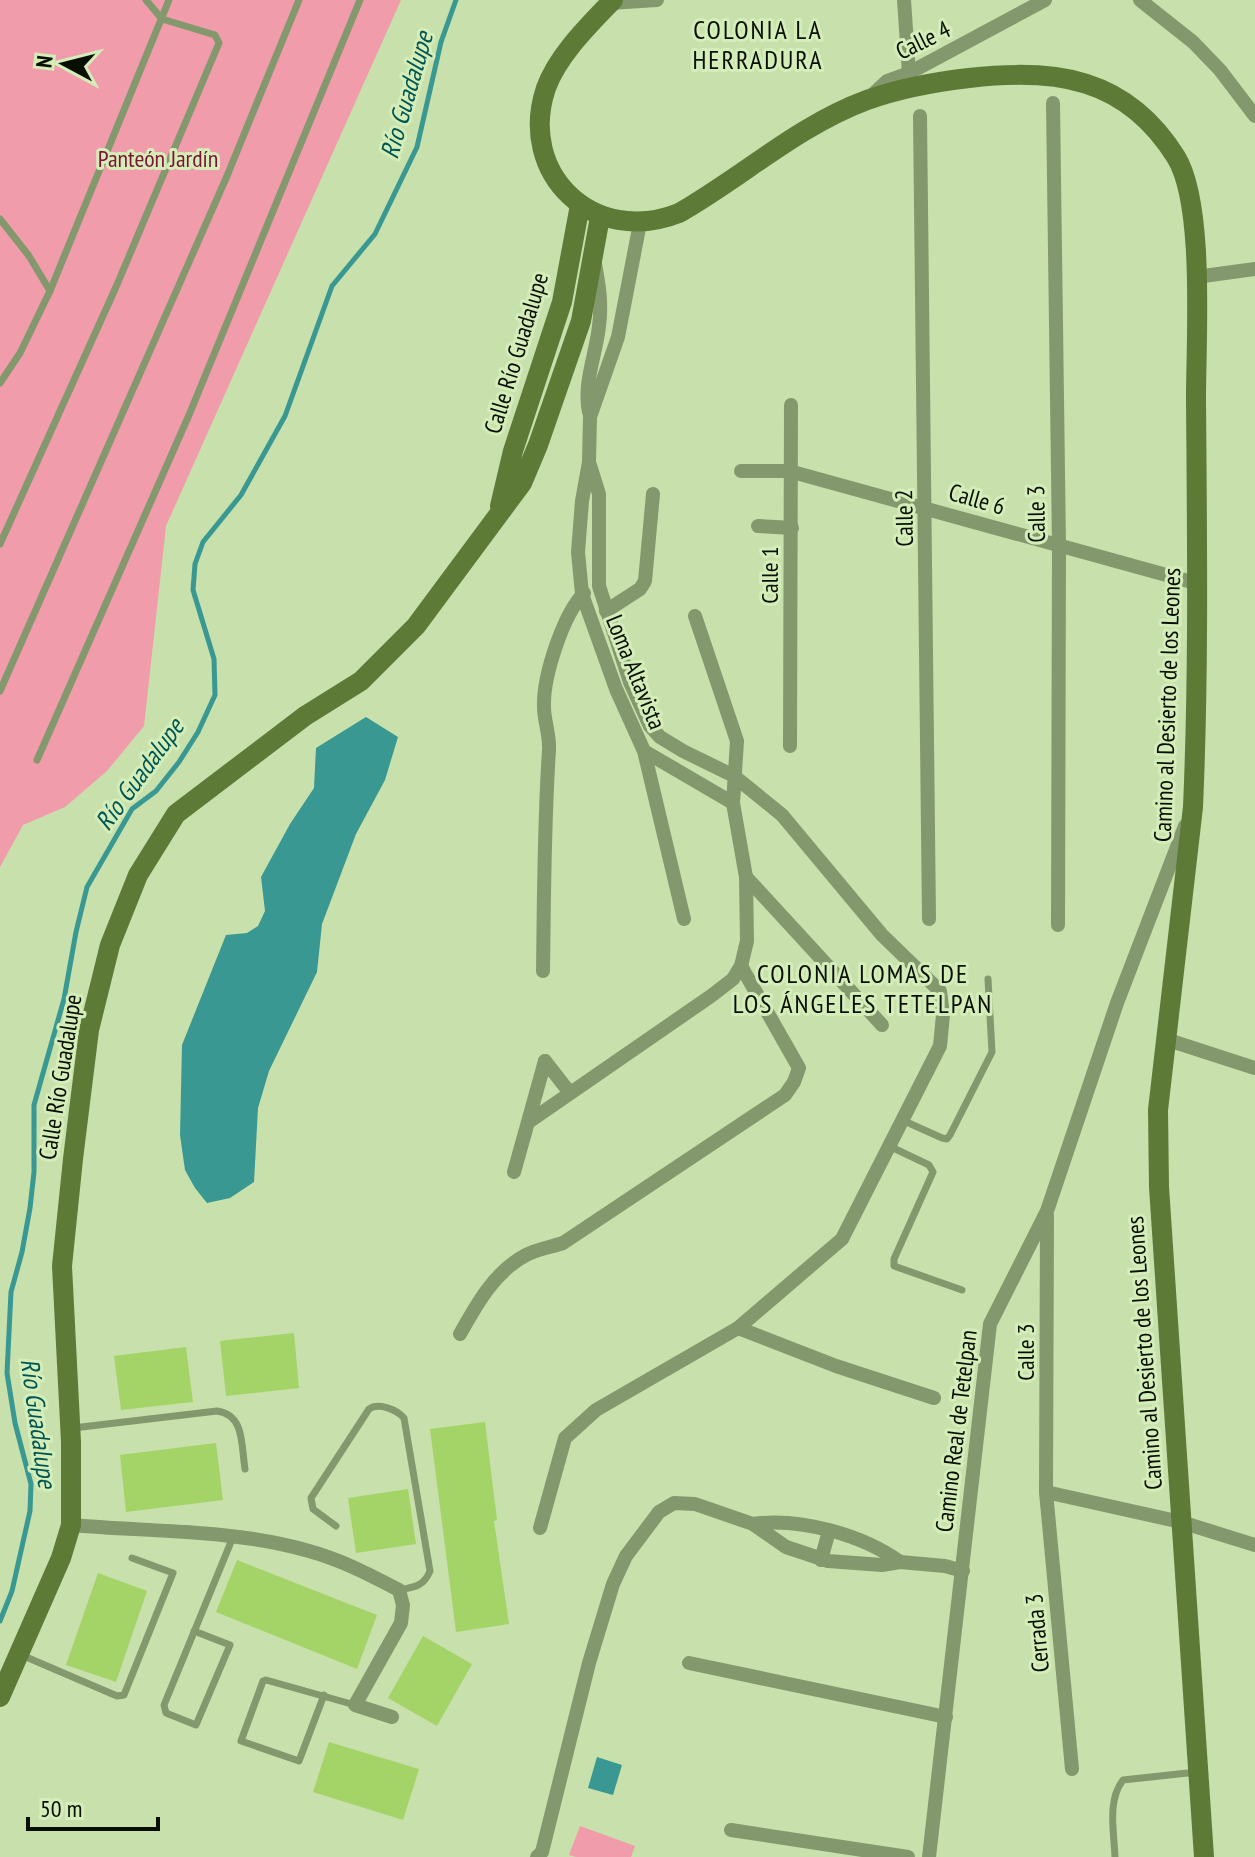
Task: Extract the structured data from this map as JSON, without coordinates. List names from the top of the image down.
{
  "streets": {
    "main road": ["Calle Río Guadalupe", "Camino al Desierto de los Leones"],
    "street": [
      "Calle 4",
      "Calle 6",
      "Calle 3",
      "Calle 2",
      "Calle 1",
      "Loma Altavista",
      "Camino Real de Tetelpan",
      "Cerrada 3"
    ]
  },
  "crossings": [
    ["Calle 4", "Camino al Desierto de los Leones"],
    ["Calle Río Guadalupe", "Loma Altavista"],
    ["Calle 6", "Calle 3"],
    ["Calle 6", "Calle 2"],
    ["Calle 6", "Calle 1"],
    ["Calle 6", "Camino al Desierto de los Leones"],
    ["Calle 3", "Camino Real de Tetelpan"],
    ["Calle 3", "Cerrada 3"],
    ["Loma Altavista", "Camino al Desierto de los Leones"],
    ["Camino al Desierto de los Leones", "Camino Real de Tetelpan"]
  ],
  "districts": ["COLONIA LA HERRADURA", "COLONIA LOMAS DE LOS ÁNGELES TETELPAN"],
  "water": ["Río Guadalupe"],
  "parks": ["Panteón Jardín"],
  "scale_bar": "50 m",
  "north": "left"
}
